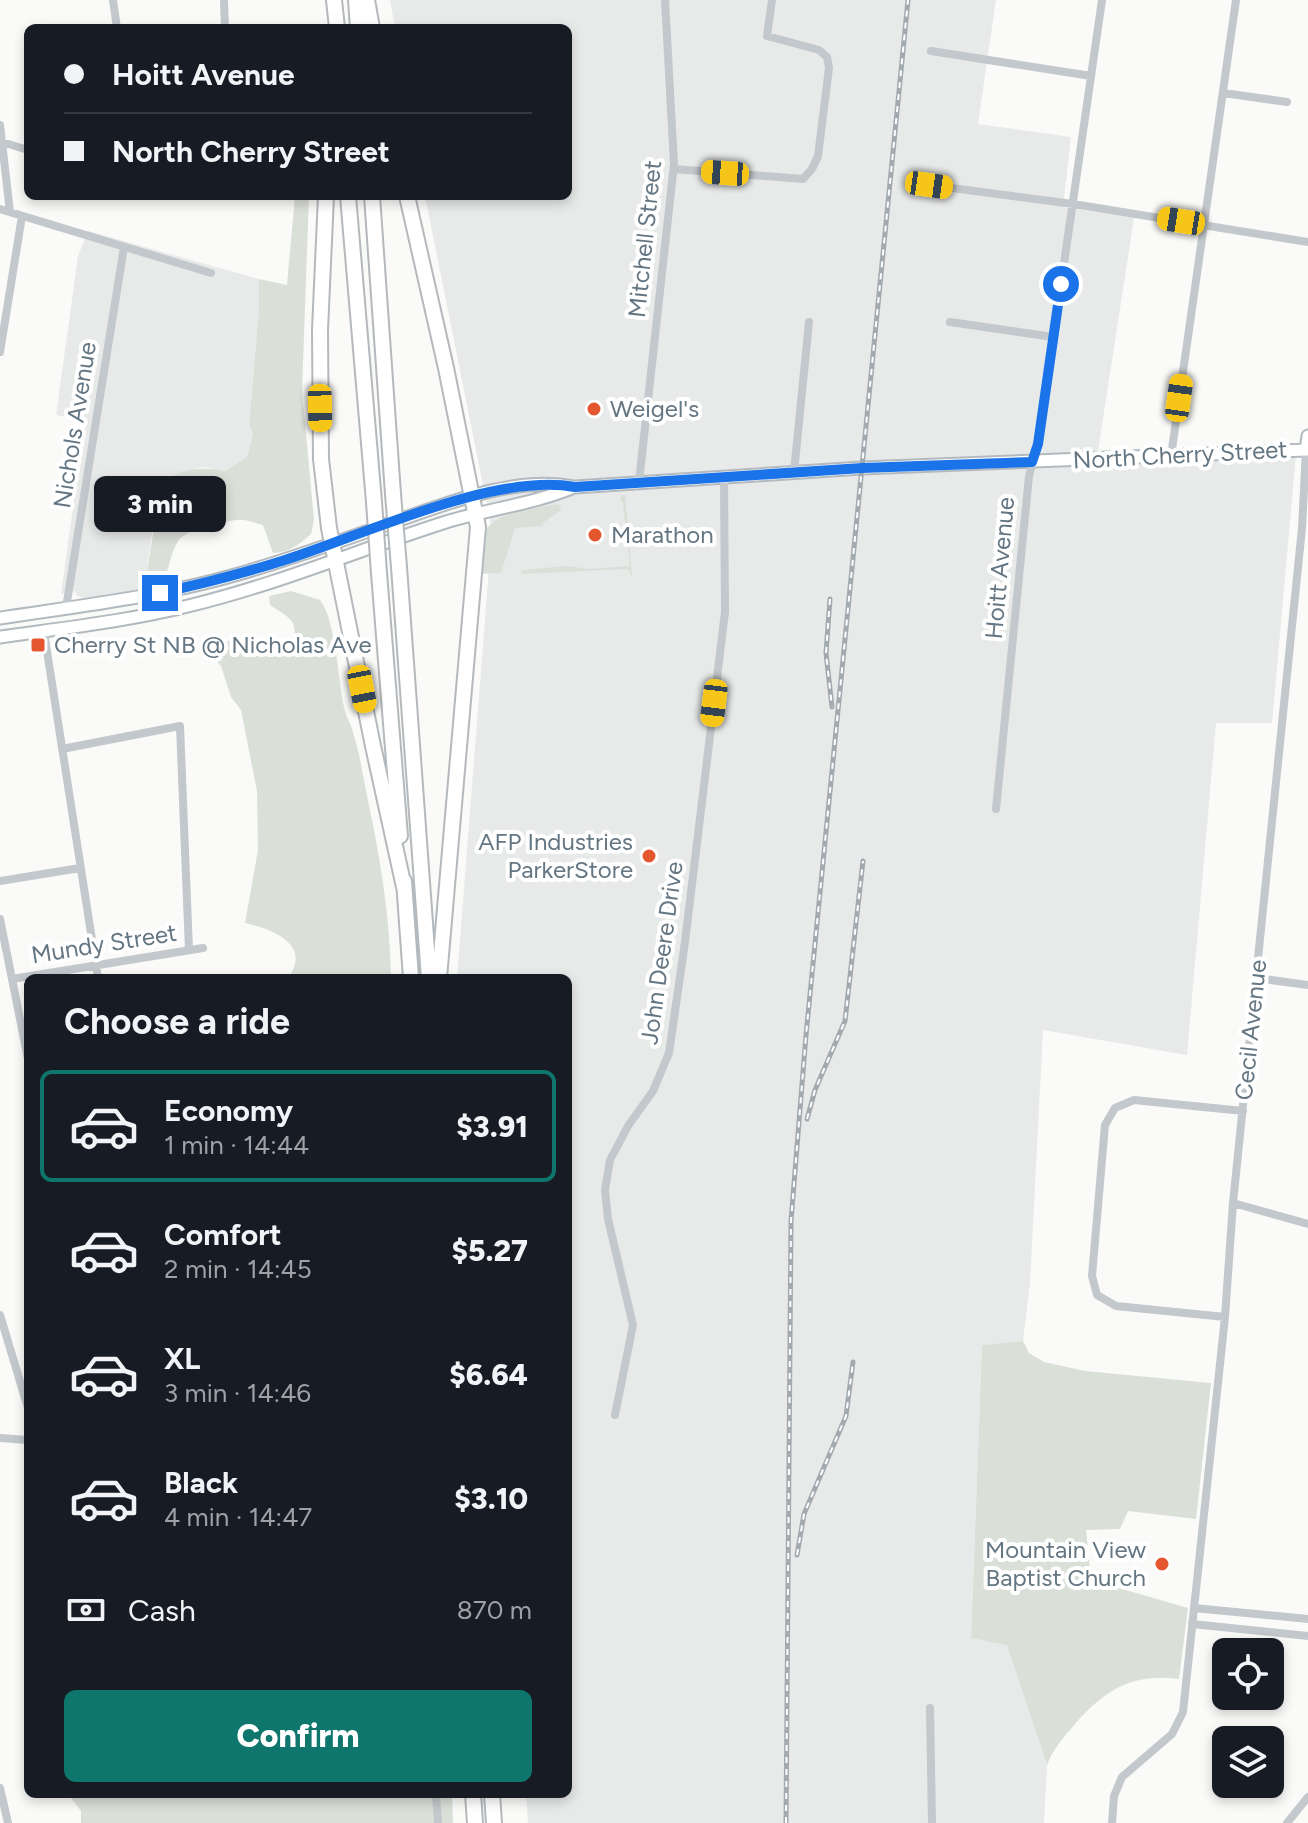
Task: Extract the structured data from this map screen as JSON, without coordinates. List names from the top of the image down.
{
  "streets": {
    "main road": ["North Cherry Street", "Cecil Avenue"],
    "street": [
      "Mitchell Street",
      "Nichols Avenue",
      "Hoitt Avenue",
      "Mundy Street",
      "John Deere Drive"
    ]
  },
  "crossings": [
    ["Mitchell Street", "North Cherry Street"],
    ["Nichols Avenue", "North Cherry Street"],
    ["North Cherry Street", "Hoitt Avenue"],
    ["North Cherry Street", "John Deere Drive"],
    ["North Cherry Street", "Cecil Avenue"]
  ],
  "places": {
    "other": [
      "Weigel's",
      "Marathon",
      "AFP Industries ParkerStore",
      "Mountain View Baptist Church"
    ],
    "transit": ["Cherry St NB @ Nicholas Ave"]
  },
  "page": {
    "banner": ["Hoitt Avenue", "North Cherry Street"],
    "bubble": "3 min",
    "heading": "Choose a ride",
    "list": [
      {
        "name": "Economy",
        "note": "1 min · 14:44",
        "value": "$3.91"
      },
      {
        "name": "Comfort",
        "note": "2 min · 14:45",
        "value": "$5.27"
      },
      {
        "name": "XL",
        "note": "3 min · 14:46",
        "value": "$6.64"
      },
      {
        "name": "Black",
        "note": "4 min · 14:47",
        "value": "$3.10"
      }
    ],
    "pay": ["Cash", "870 m"],
    "buttons": "Confirm"
  }
}
